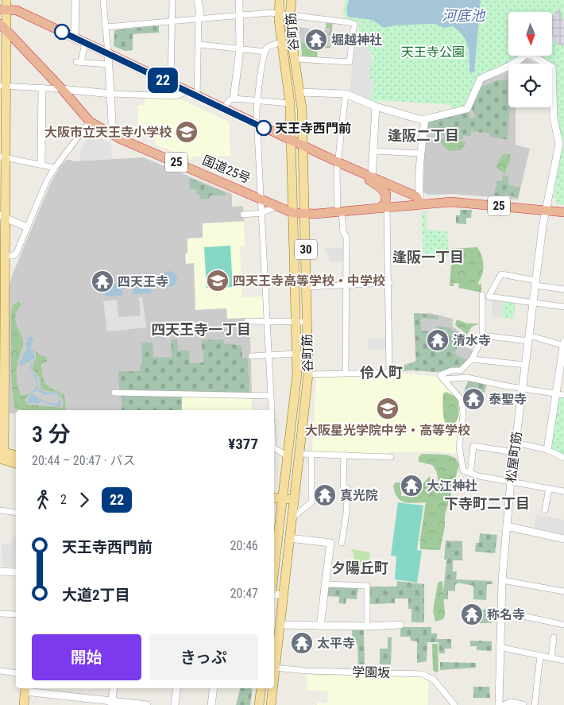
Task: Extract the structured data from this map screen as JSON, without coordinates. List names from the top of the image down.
{
  "streets": {
    "highway": ["25", "国道25号"],
    "main road": ["谷町筋", "30"],
    "street": ["松屋町筋", "学園坂"]
  },
  "crossings": [
    ["谷町筋", "国道25号"],
    ["国道25号", "松屋町筋"]
  ],
  "districts": [
    "逢阪二丁目",
    "逢阪一丁目",
    "四天王寺一丁目",
    "伶人町",
    "下寺町二丁目",
    "夕陽丘町"
  ],
  "water": ["河底池"],
  "parks": ["天王寺公園"],
  "places": {
    "temple": [
      "堀越神社",
      "四天王寺",
      "清水寺",
      "泰聖寺",
      "大江神社",
      "真光院",
      "称名寺",
      "太平寺"
    ],
    "other": ["天王寺西門前"],
    "school or university": ["大阪市立天王寺小学校", "四天王寺高等学校・中学校", "大阪星光学院中学・高等学校"]
  },
  "lines": ["bus line 22"],
  "north": "bottom",
  "page": {
    "on_map": "22",
    "heading": ["3 分", "20:44 – 20:47 · バス", "¥377"],
    "legs": ["2", "22"],
    "list": [
      {
        "name": "天王寺西門前",
        "value": "20:46"
      },
      {
        "name": "大道2丁目",
        "value": "20:47"
      }
    ],
    "buttons": ["開始", "きっぷ"]
  }
}
